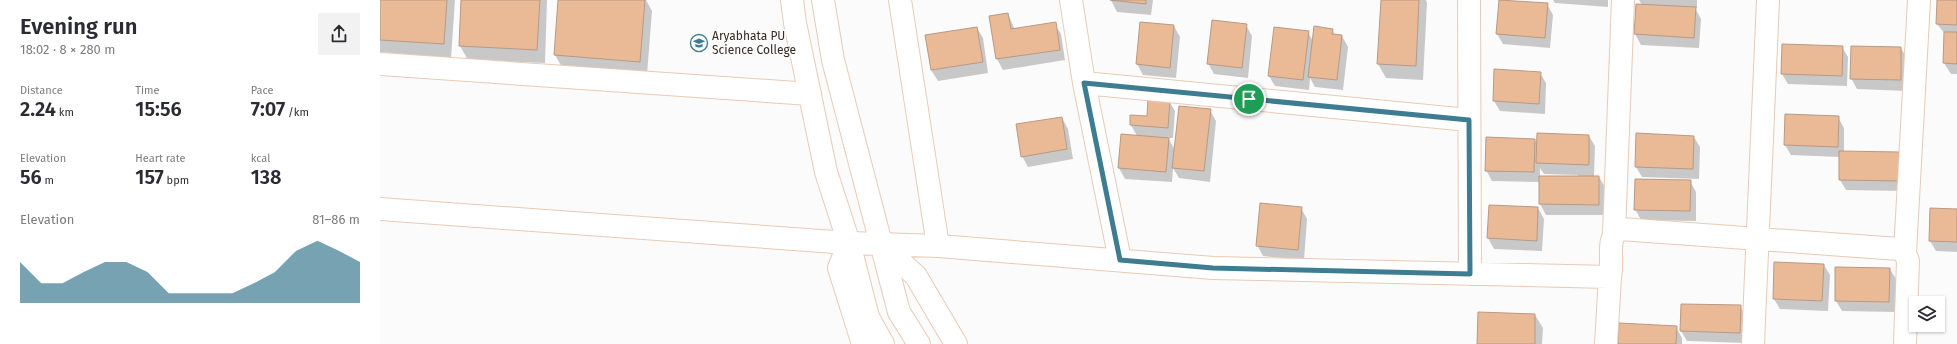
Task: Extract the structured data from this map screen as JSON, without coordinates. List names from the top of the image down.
{
  "places": {
    "school or university": ["Aryabhata PU Science College"]
  },
  "page": {
    "heading": ["Evening run", "18:02 · 8 × 280 m"],
    "stats": [
      ["Distance", "2.24 km"],
      ["Time", "15:56"],
      ["Pace", "7:07 /km"],
      ["Elevation", "56 m"],
      ["Heart rate", "157 bpm"],
      ["kcal", "138"]
    ],
    "chart": ["Elevation", "81–86 m"]
  }
}
